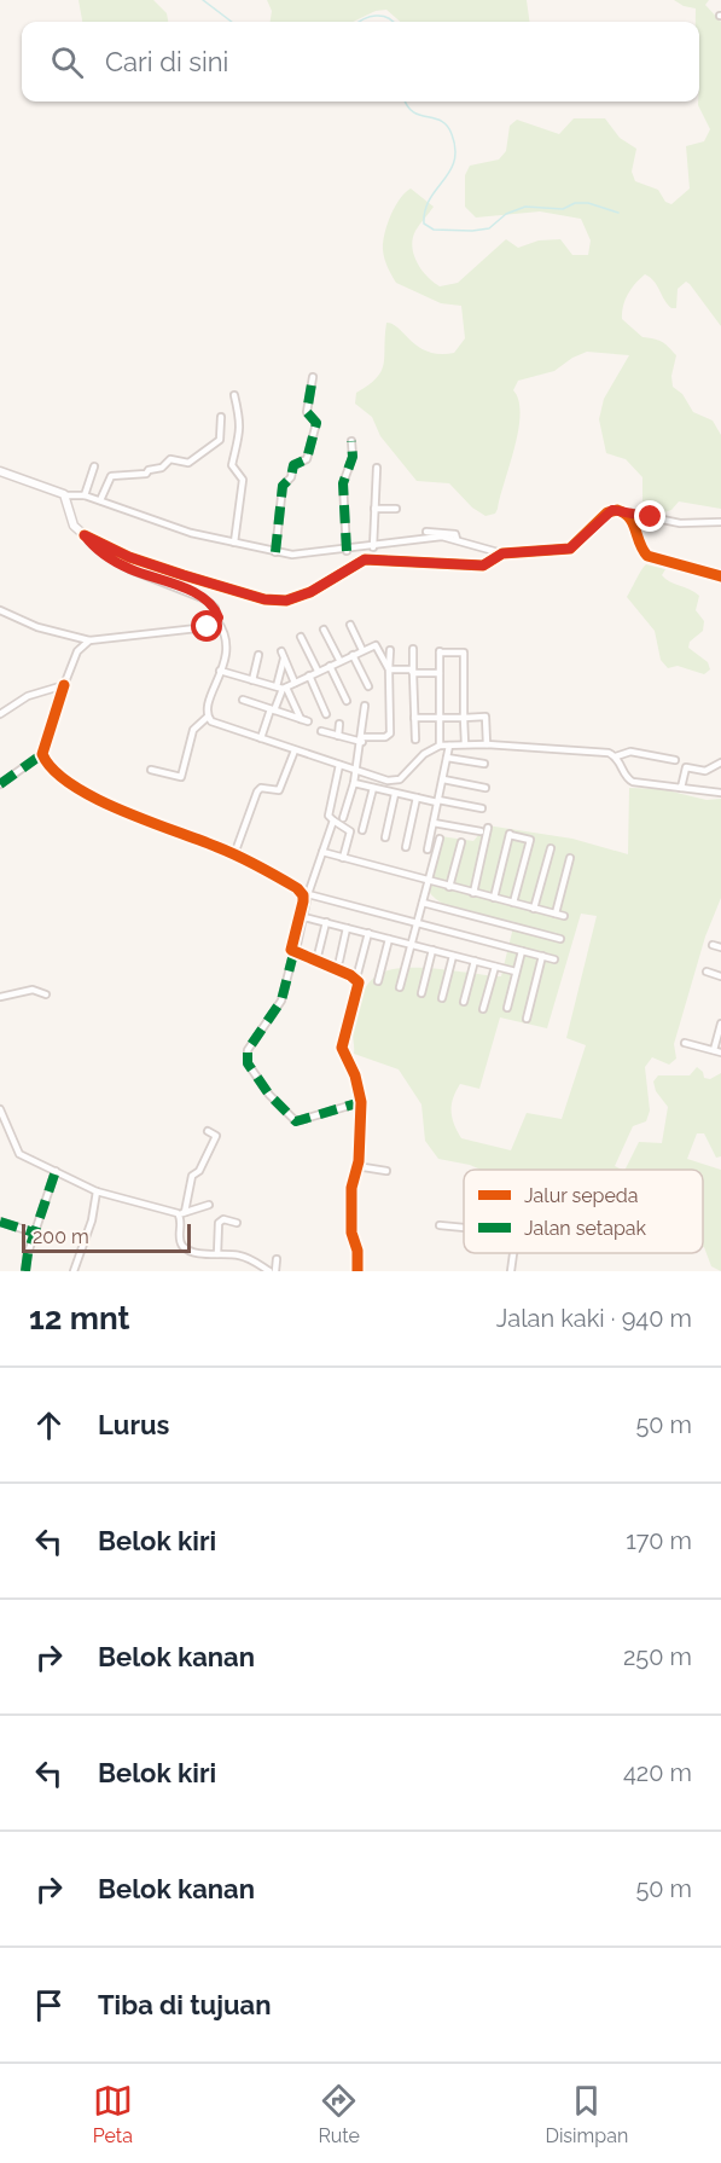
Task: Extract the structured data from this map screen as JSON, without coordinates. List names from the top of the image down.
{
  "legend": ["Jalur sepeda", "Jalan setapak"],
  "scale_bar": "200 m",
  "page": {
    "search": "Cari di sini",
    "scale": "200 m",
    "heading": ["12 mnt", "Jalan kaki · 940 m"],
    "list": [
      ["Lurus", "50 m"],
      ["Belok kiri", "170 m"],
      ["Belok kanan", "250 m"],
      ["Belok kiri", "420 m"],
      ["Belok kanan", "50 m"],
      "Tiba di tujuan"
    ],
    "nav": ["Peta", "Rute", "Disimpan"]
  }
}
